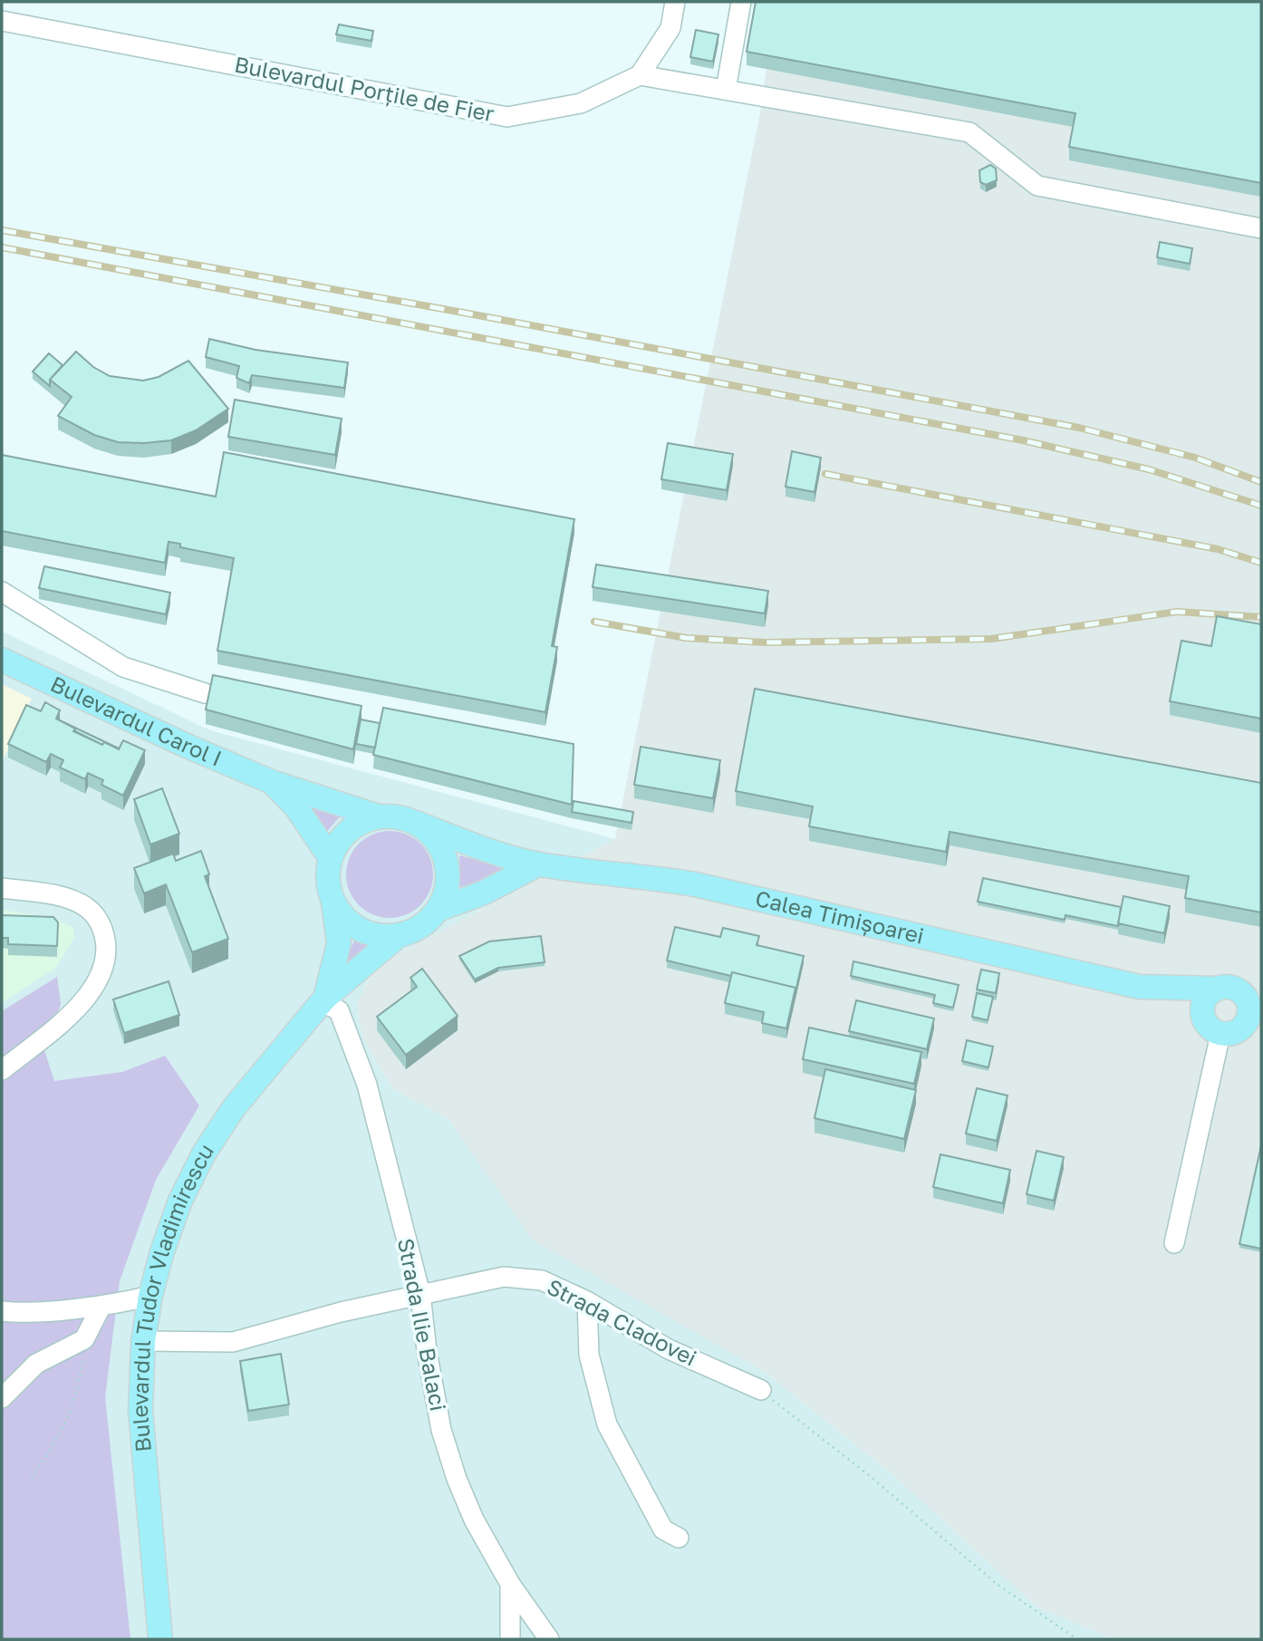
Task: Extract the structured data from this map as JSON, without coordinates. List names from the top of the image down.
{
  "streets": {
    "main road": ["Bulevardul Carol I", "Calea Timișoarei", "Bulevardul Tudor Vladimirescu"],
    "street": ["Bulevardul Porțile de Fier", "Strada Cladovei", "Strada Ilie Balaci"]
  },
  "crossings": [
    ["Bulevardul Carol I", "Calea Timișoarei"],
    ["Bulevardul Carol I", "Bulevardul Tudor Vladimirescu"],
    ["Calea Timișoarei", "Bulevardul Tudor Vladimirescu"],
    ["Bulevardul Tudor Vladimirescu", "Strada Cladovei"],
    ["Bulevardul Tudor Vladimirescu", "Strada Ilie Balaci"],
    ["Strada Cladovei", "Strada Ilie Balaci"]
  ]
}
